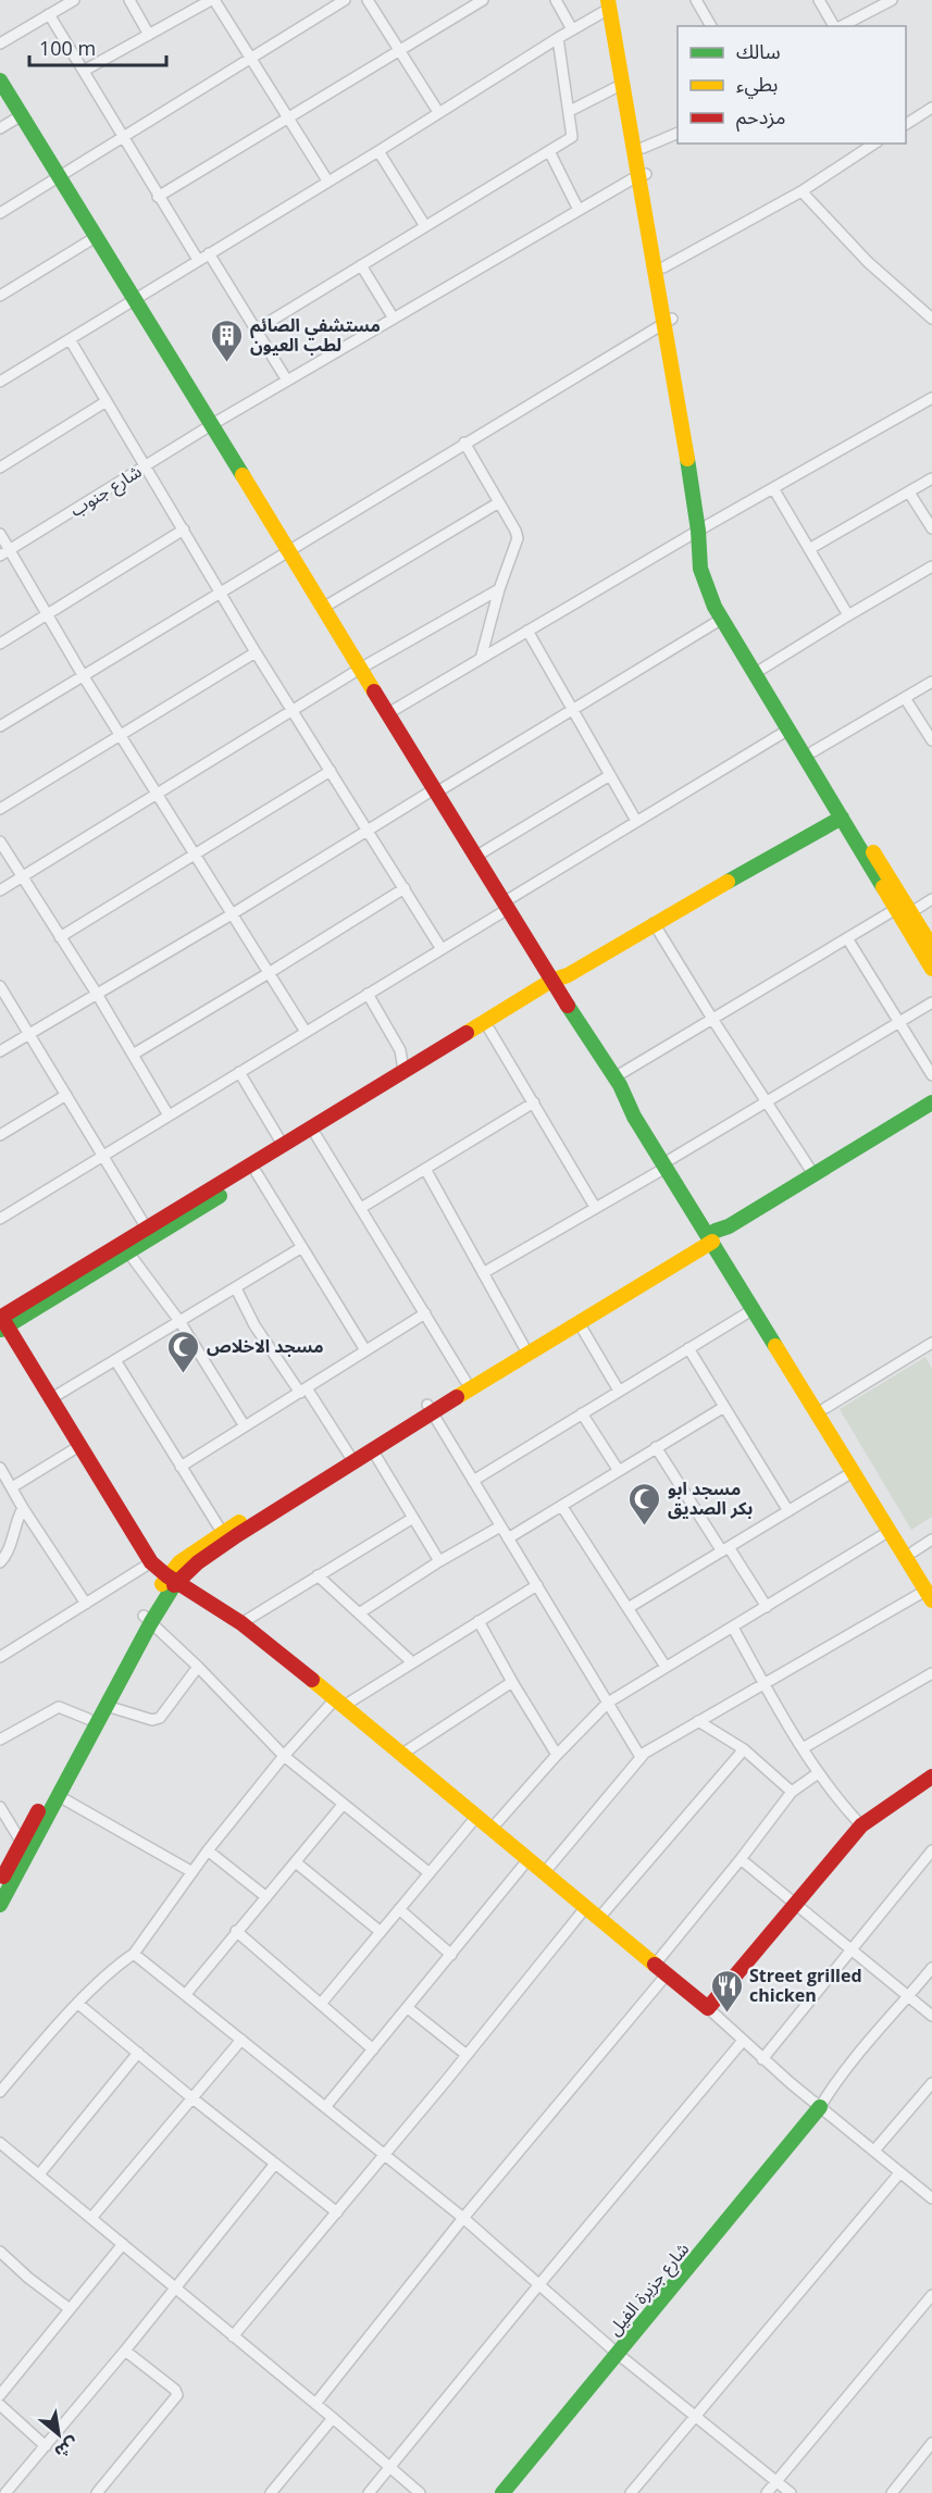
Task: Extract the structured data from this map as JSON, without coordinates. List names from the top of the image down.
{
  "streets": {
    "street": ["شارع جنوب", "شارع جزيرة الفيل"]
  },
  "places": {
    "building": ["مستشفي الصائم لطب العيون"],
    "mosque": ["مسجد الاخلاص", "مسجد ابو بكر الصديق"],
    "restaurant": ["Street grilled chicken"]
  },
  "legend": ["سالك", "بطيء", "مزدحم"],
  "scale_bar": "100 m",
  "north": "bottom right"
}
